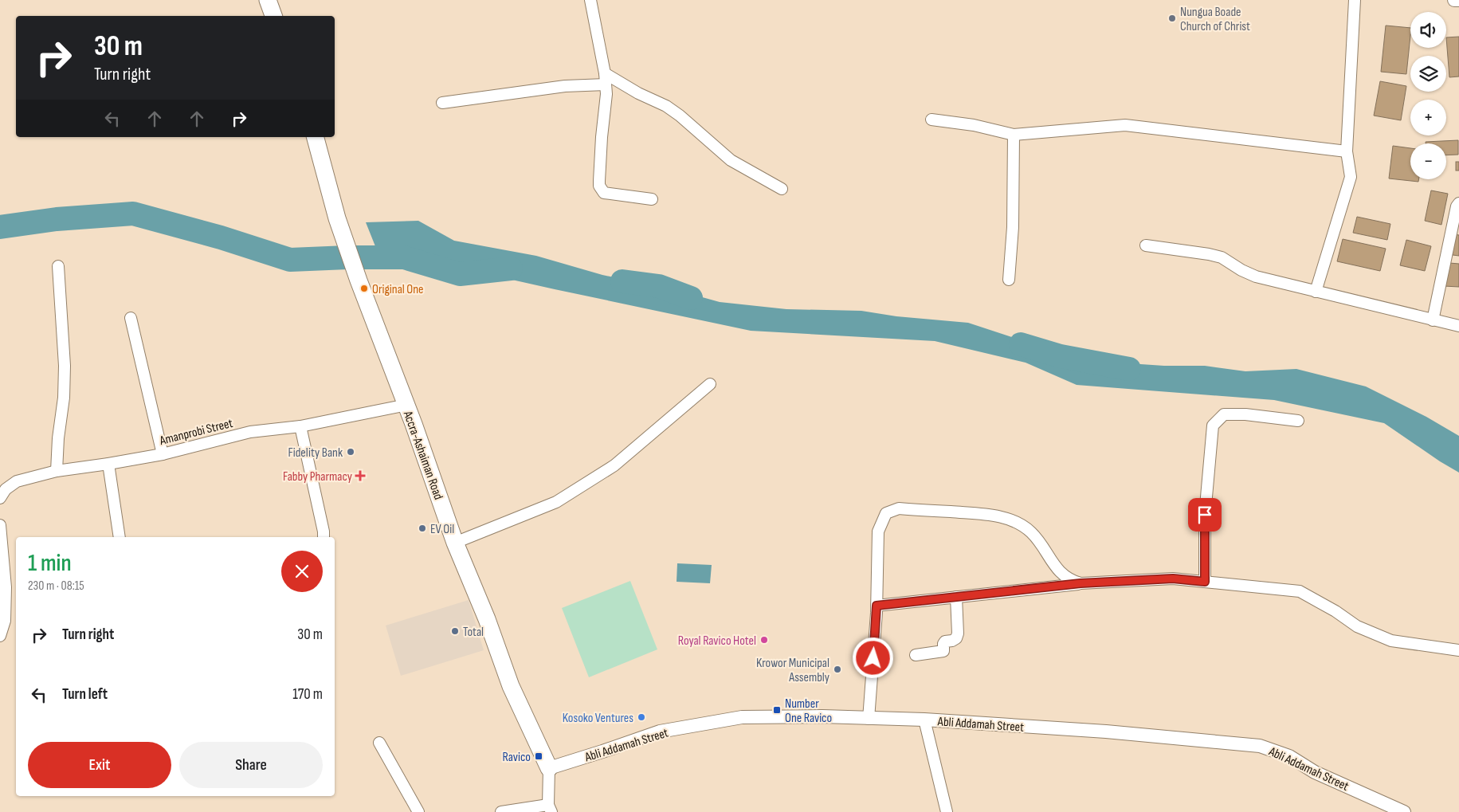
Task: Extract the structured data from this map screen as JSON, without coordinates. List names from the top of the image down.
{
  "streets": {
    "main road": ["Accra-Ashaiman Road"],
    "street": ["Amanprobi Street", "Abli Addamah Street"]
  },
  "crossings": [
    ["Amanprobi Street", "Accra-Ashaiman Road"],
    ["Accra-Ashaiman Road", "Abli Addamah Street"]
  ],
  "places": {
    "other": [
      "Nungua Boade Church of Christ",
      "Original One",
      "Fidelity Bank",
      "EV Oil",
      "Total",
      "Royal Ravico Hotel",
      "Krowor Municipal Assembly",
      "Kosoko Ventures"
    ],
    "health": ["Fabby Pharmacy"],
    "transit": ["Number One Ravico", "Ravico"]
  },
  "page": {
    "map_buttons": ["+", "−"],
    "turn": ["30 m", "Turn right"],
    "heading": ["1 min", "230 m · 08:15"],
    "list": [
      {
        "name": "Turn right",
        "value": "30 m"
      },
      {
        "name": "Turn left",
        "value": "170 m"
      }
    ],
    "buttons": ["Exit", "Share"]
  }
}
